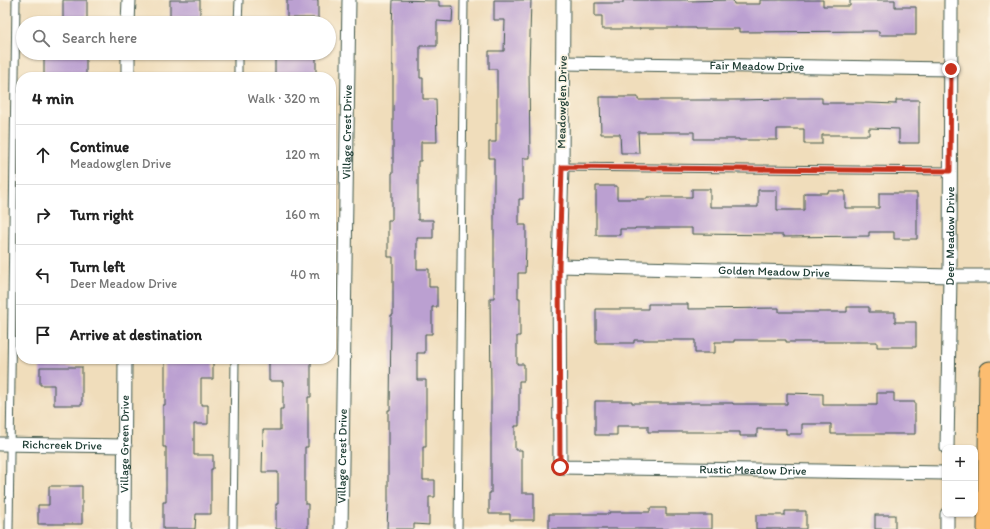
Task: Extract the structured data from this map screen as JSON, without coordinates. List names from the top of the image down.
{
  "streets": {
    "street": [
      "Fair Meadow Drive",
      "Meadowglen Drive",
      "Village Crest Drive",
      "Deer Meadow Drive",
      "Golden Meadow Drive",
      "Village Green Drive",
      "Richcreek Drive",
      "Rustic Meadow Drive"
    ]
  },
  "crossings": [
    ["Fair Meadow Drive", "Meadowglen Drive"],
    ["Fair Meadow Drive", "Deer Meadow Drive"],
    ["Meadowglen Drive", "Golden Meadow Drive"],
    ["Meadowglen Drive", "Rustic Meadow Drive"],
    ["Deer Meadow Drive", "Golden Meadow Drive"],
    ["Village Green Drive", "Richcreek Drive"]
  ],
  "page": {
    "search": "Search here",
    "heading": ["4 min", "Walk · 320 m"],
    "list": [
      ["Continue", "Meadowglen Drive", "120 m"],
      ["Turn right", "160 m"],
      ["Turn left", "Deer Meadow Drive", "40 m"],
      "Arrive at destination"
    ],
    "map_buttons": ["+", "−"]
  }
}
